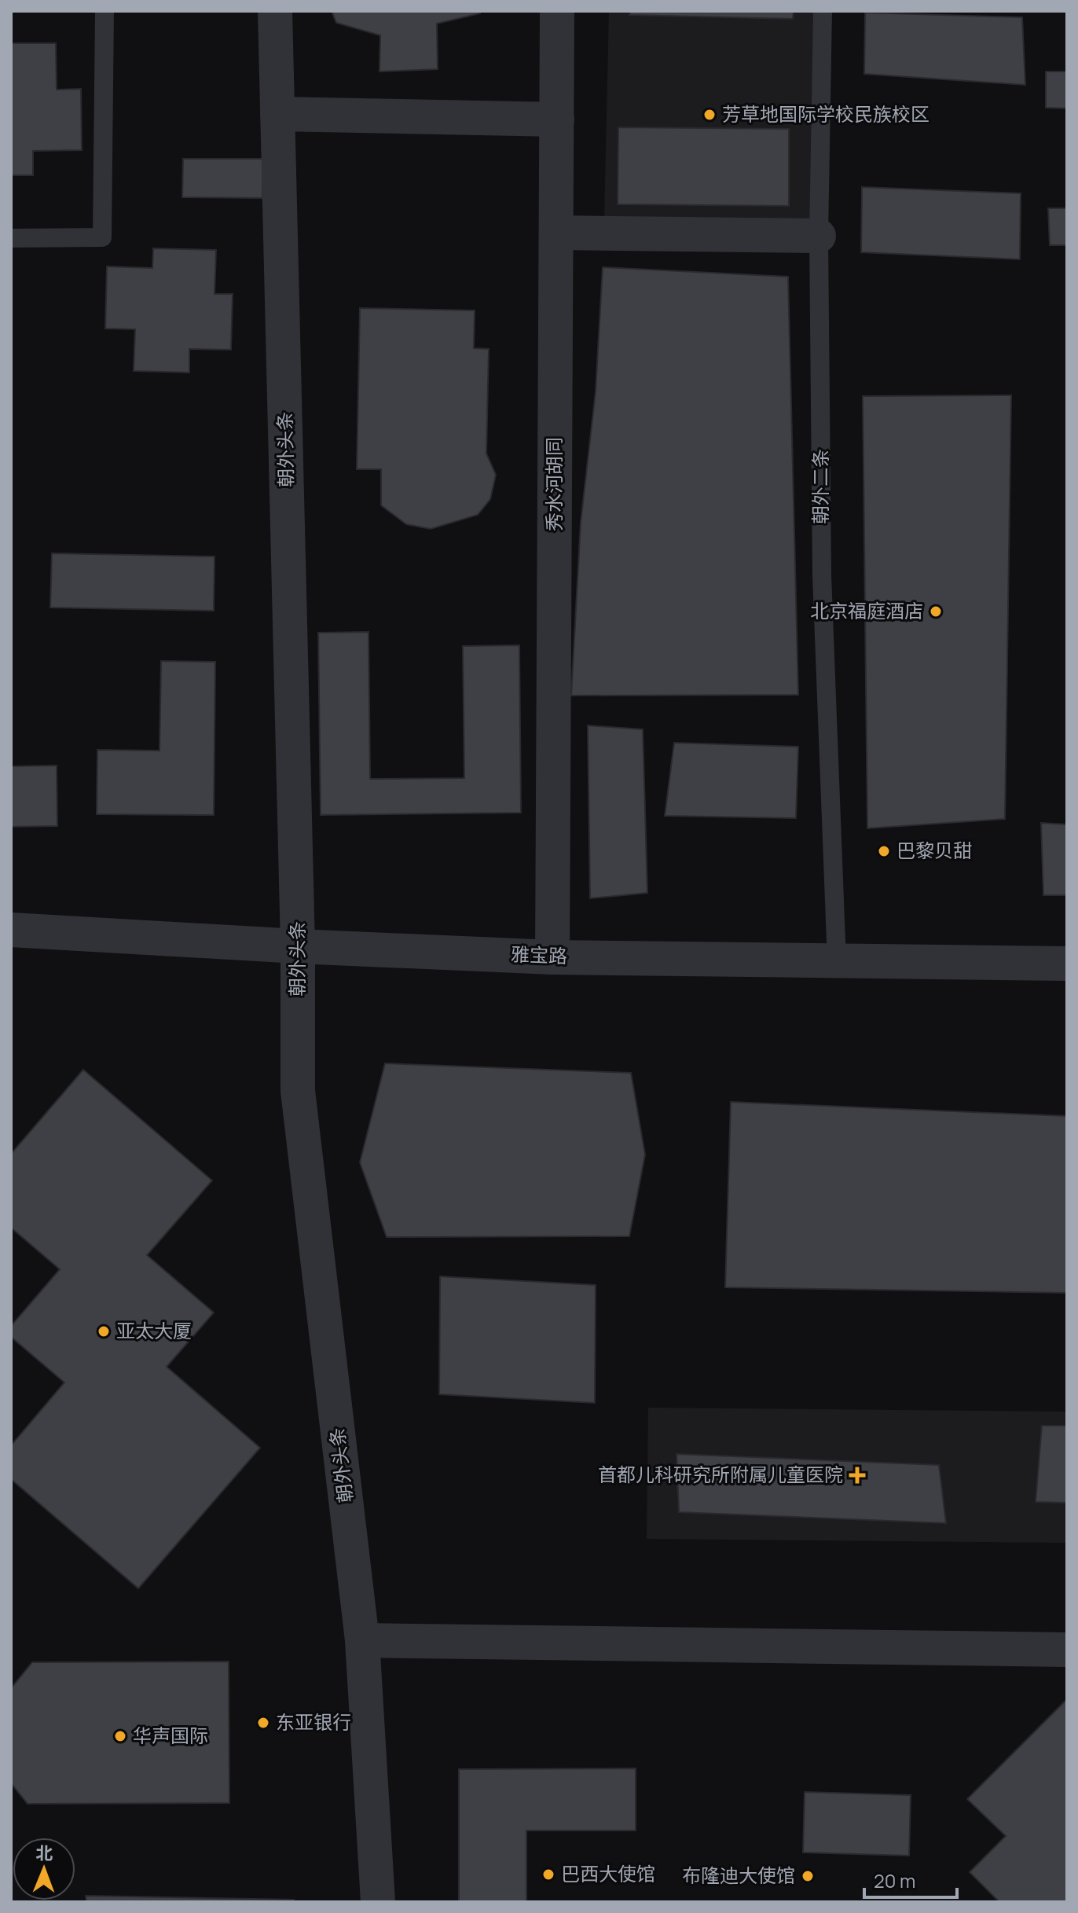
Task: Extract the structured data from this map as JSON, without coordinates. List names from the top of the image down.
{
  "streets": {
    "street": ["朝外头条", "秀水河胡同", "雅宝路"],
    "lane": ["朝外二条"]
  },
  "crossings": [
    ["朝外头条", "雅宝路"],
    ["秀水河胡同", "雅宝路"],
    ["朝外二条", "雅宝路"]
  ],
  "places": {
    "other": [
      "芳草地国际学校民族校区",
      "北京福庭酒店",
      "巴黎贝甜",
      "亚太大厦",
      "东亚银行",
      "华声国际",
      "巴西大使馆",
      "布隆迪大使馆"
    ],
    "health": ["首都儿科研究所附属儿童医院"]
  },
  "scale_bar": "20 m",
  "north": "top"
}
